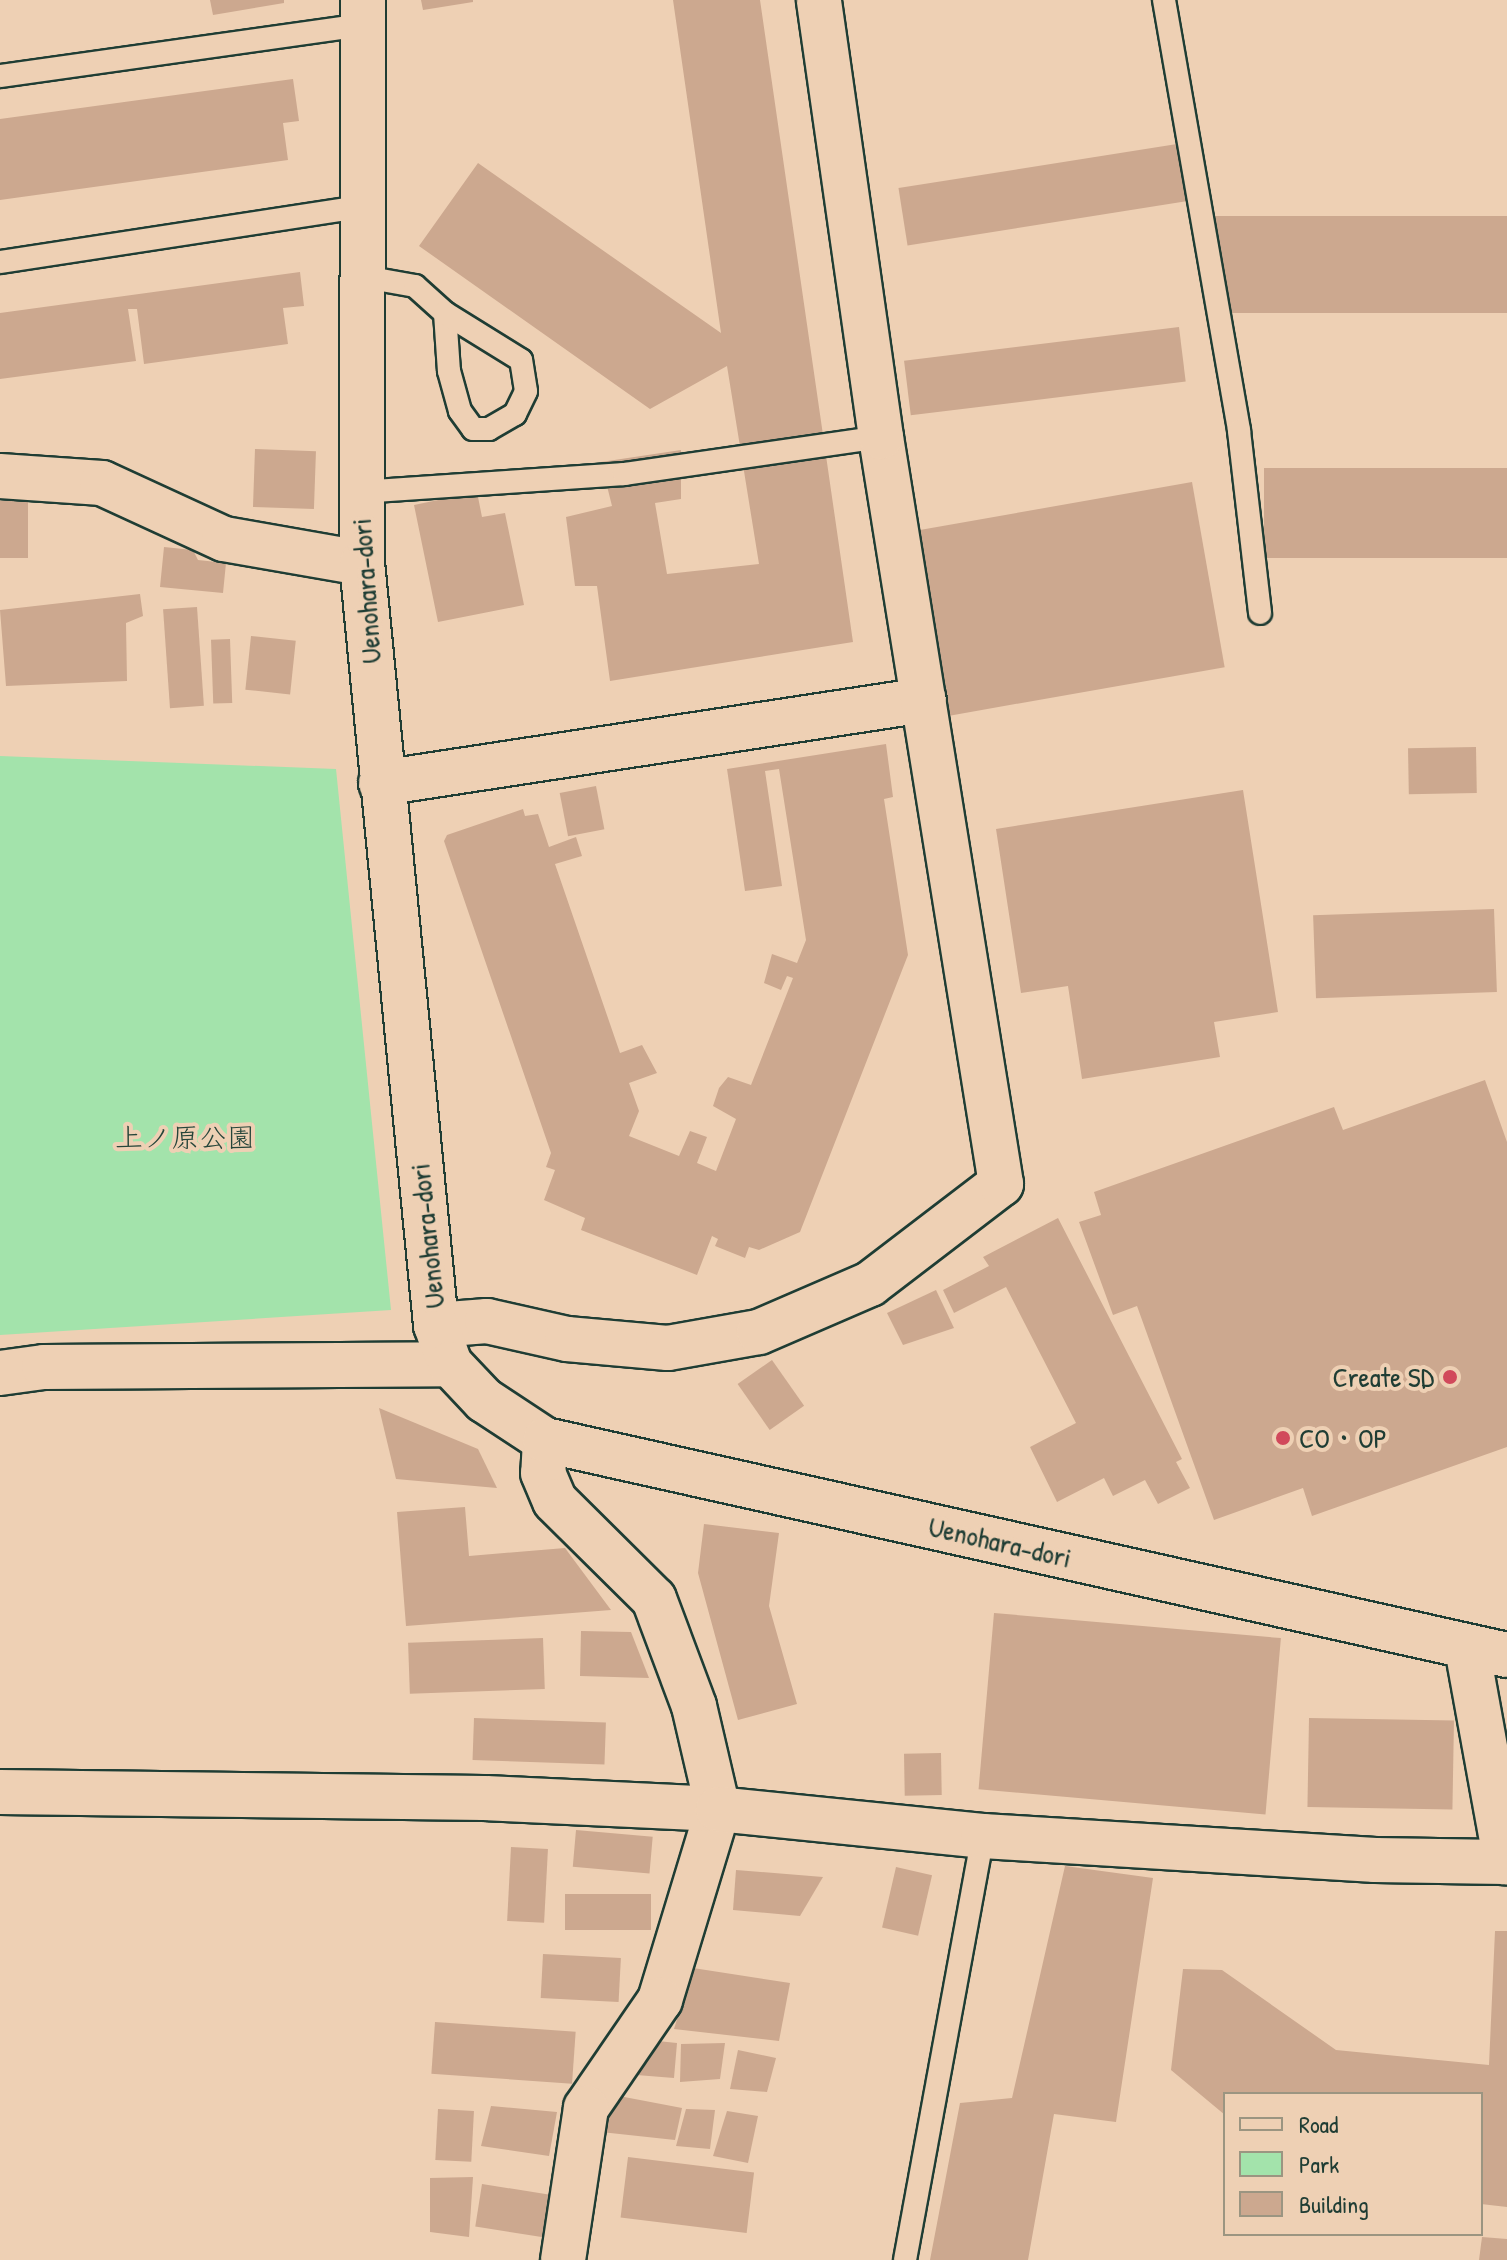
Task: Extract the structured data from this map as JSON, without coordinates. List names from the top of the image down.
{
  "streets": {
    "street": ["Uenohara-dori"]
  },
  "parks": ["上ノ原公園"],
  "places": ["Create SD", "CO・OP"],
  "legend": ["Road", "Park", "Building"]
}
